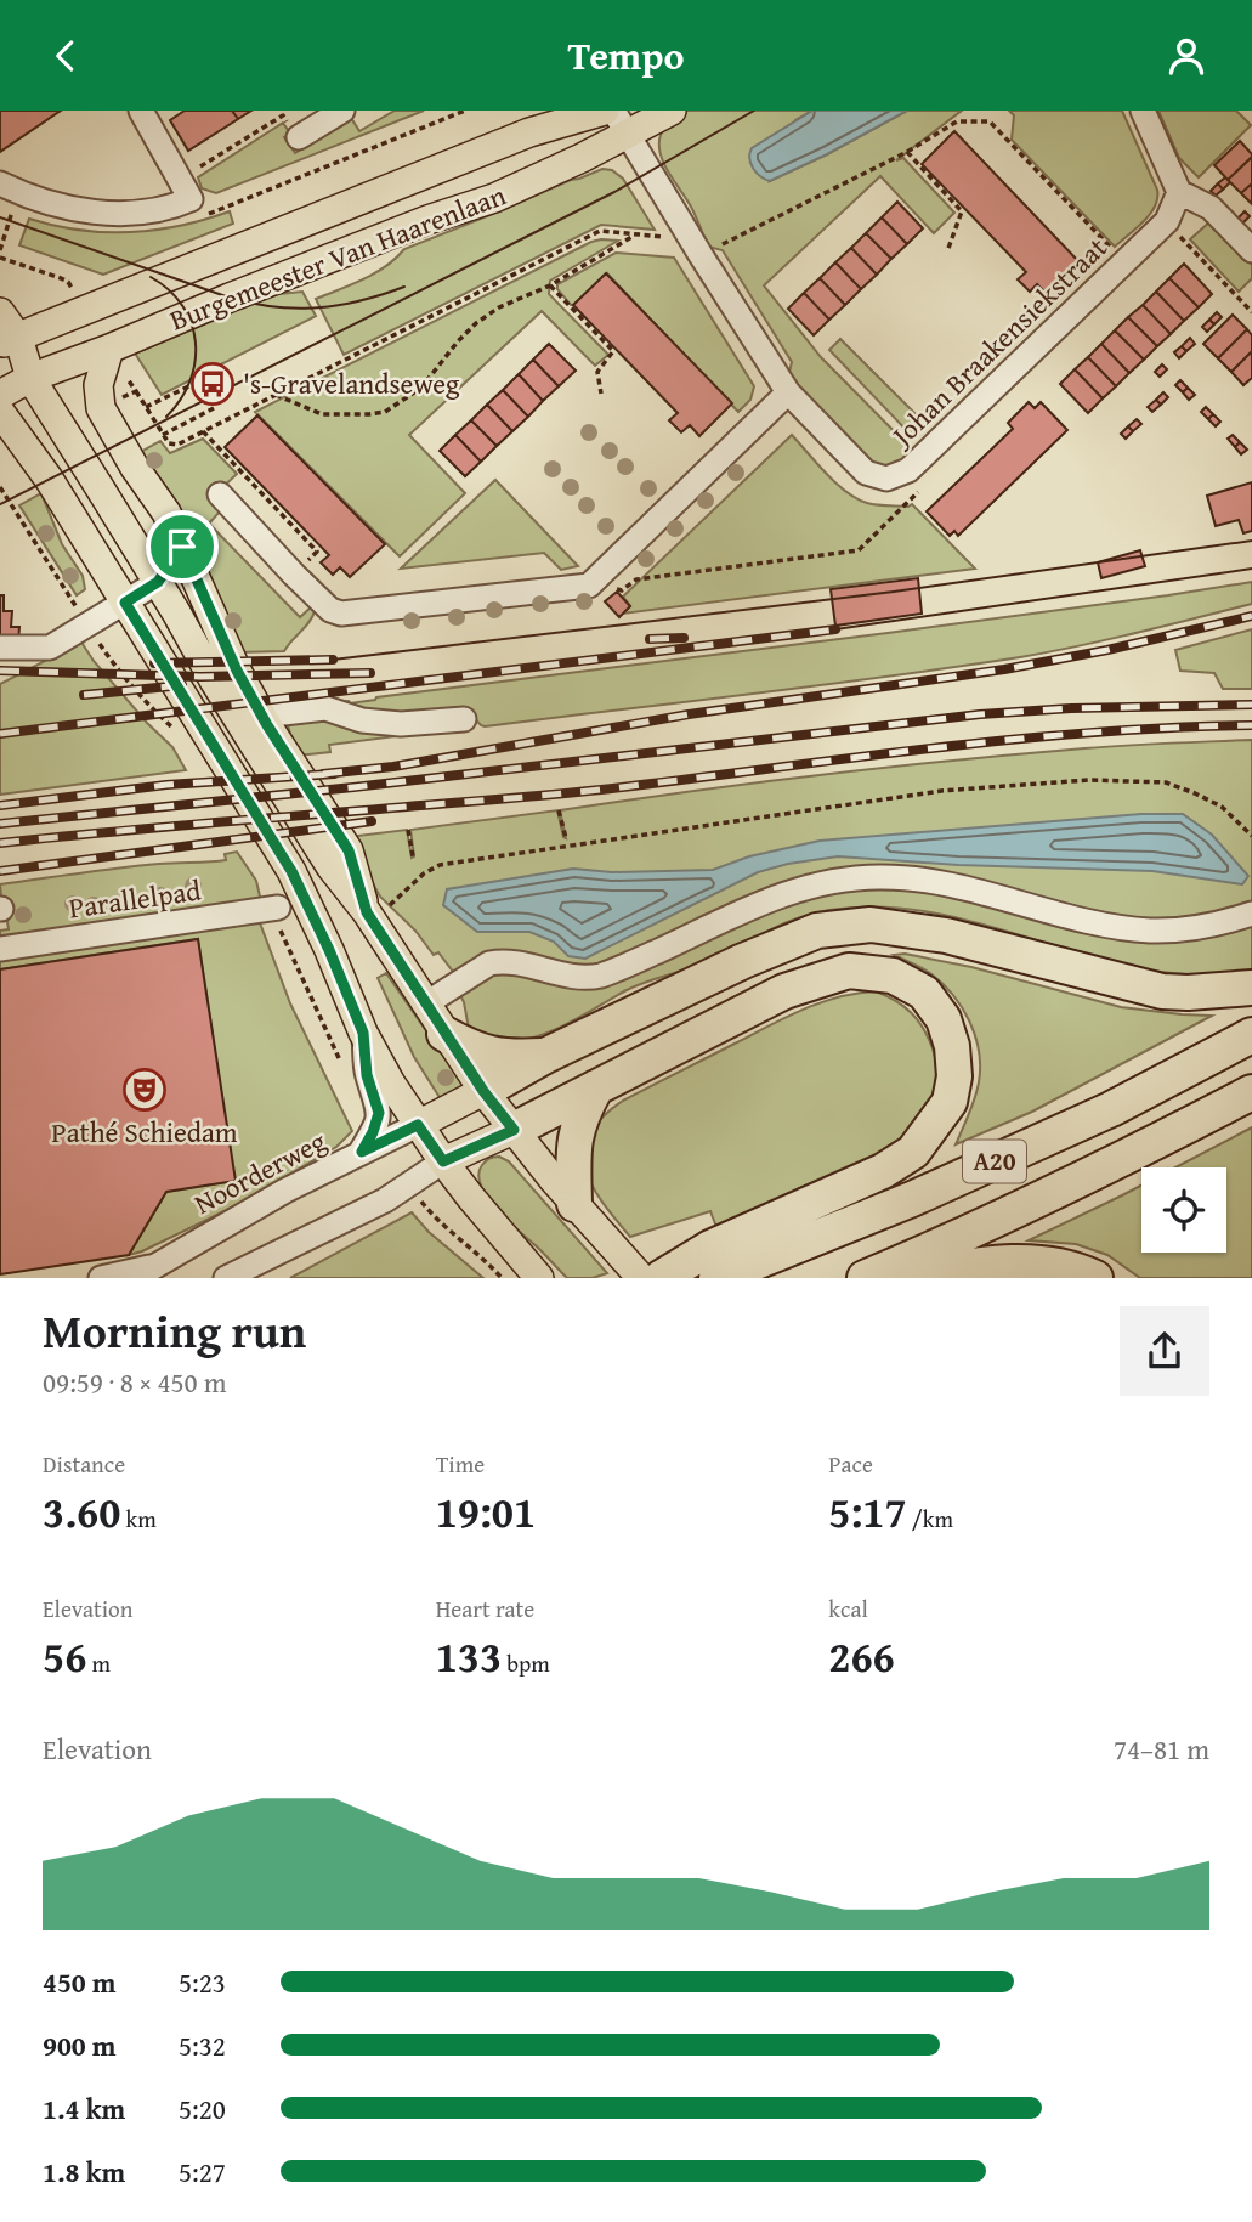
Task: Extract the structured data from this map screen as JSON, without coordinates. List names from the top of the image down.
{
  "streets": {
    "highway": ["A20"],
    "main road": ["Burgemeester Van Haarenlaan"],
    "street": ["Johan Braakensiekstraat", "Parallelpad", "Noorderweg"]
  },
  "crossings": [
    ["Burgemeester Van Haarenlaan", "Johan Braakensiekstraat"]
  ],
  "places": {
    "bus stop": ["'s-Gravelandseweg"],
    "theatre": ["Pathé Schiedam"]
  },
  "page": {
    "header": "Tempo",
    "heading": ["Morning run", "09:59 · 8 × 450 m"],
    "stats": [
      ["Distance", "3.60 km"],
      ["Time", "19:01"],
      ["Pace", "5:17 /km"],
      ["Elevation", "56 m"],
      ["Heart rate", "133 bpm"],
      ["kcal", "266"]
    ],
    "chart": ["Elevation", "74–81 m"],
    "list": [
      {
        "name": "450 m",
        "note": "5:23"
      },
      {
        "name": "900 m",
        "note": "5:32"
      },
      {
        "name": "1.4 km",
        "note": "5:20"
      },
      {
        "name": "1.8 km",
        "note": "5:27"
      }
    ]
  }
}
